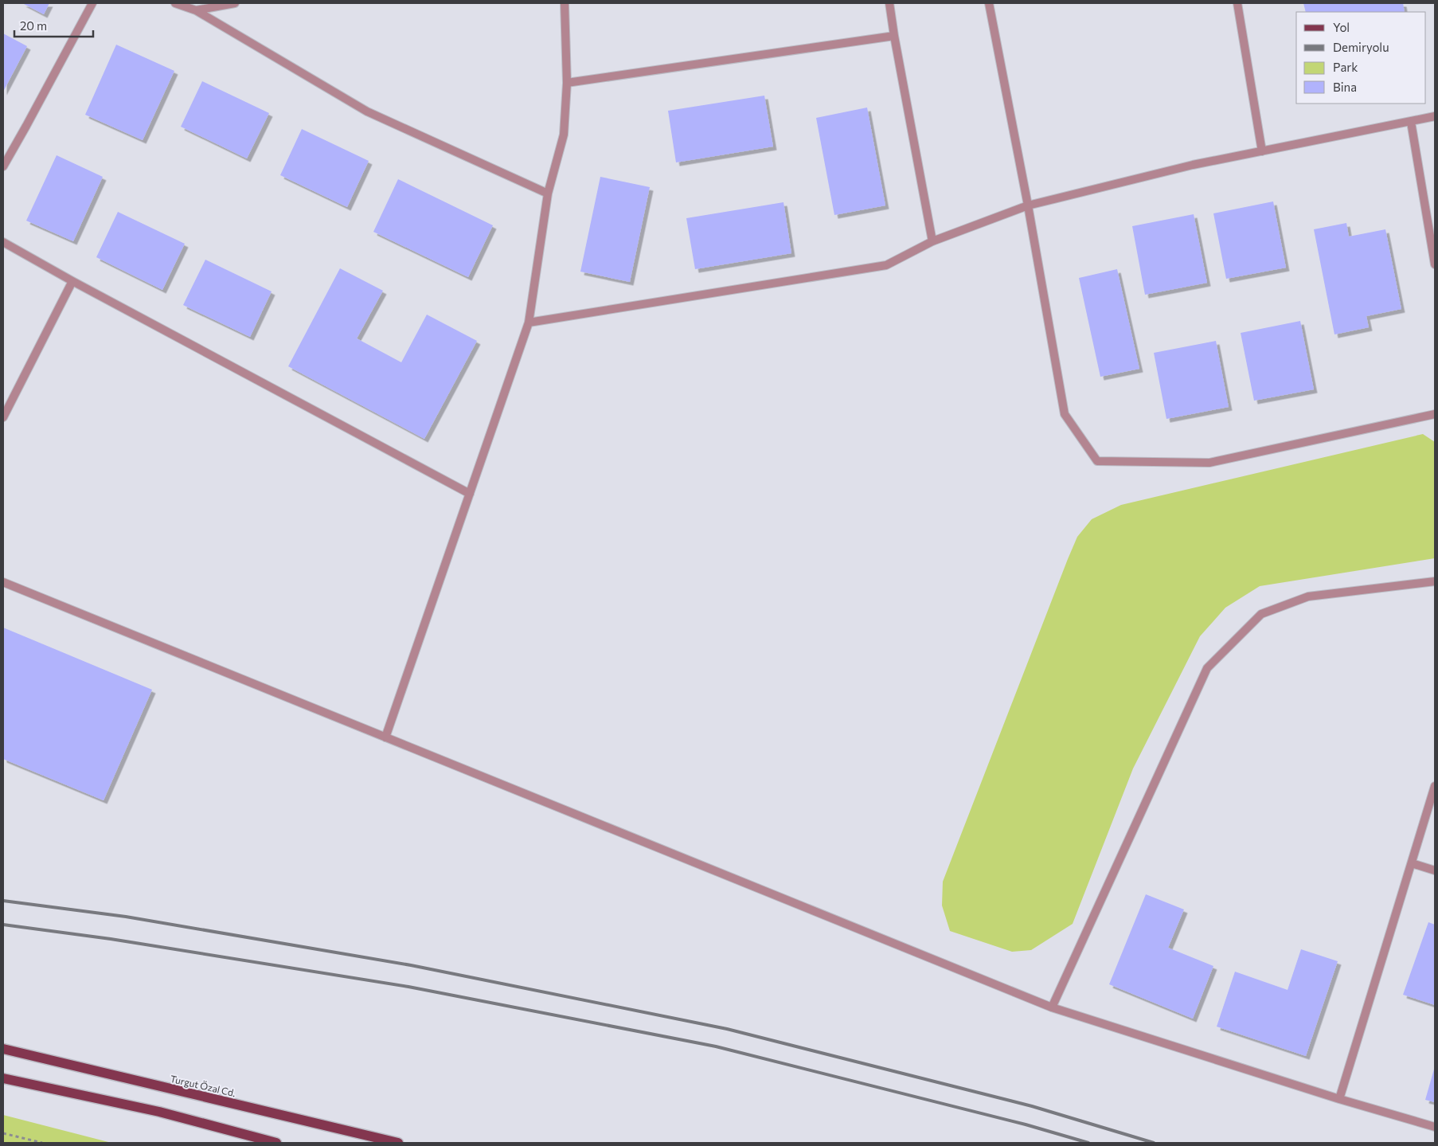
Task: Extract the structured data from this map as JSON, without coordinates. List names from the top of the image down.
{
  "streets": {
    "main road": ["Turgut Özal Cd."]
  },
  "legend": [
    "Yol",
    "Demiryolu",
    "Park",
    "Bina"
  ],
  "scale_bar": "20 m"
}
